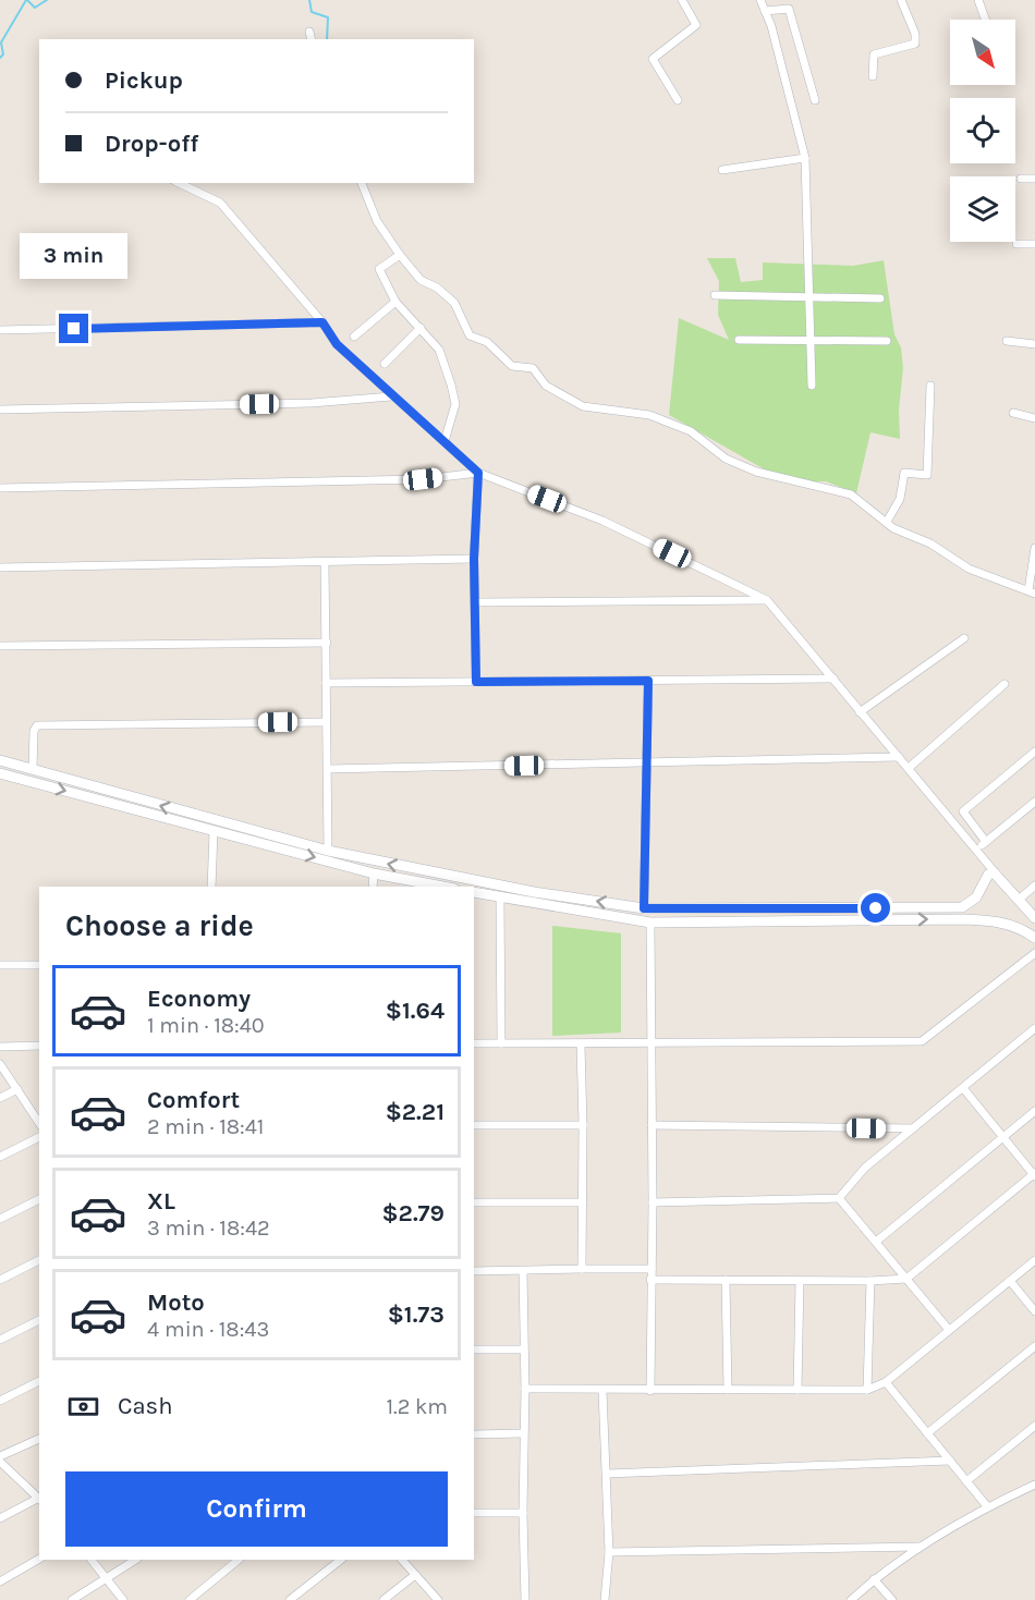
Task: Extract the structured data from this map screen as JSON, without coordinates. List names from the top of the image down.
{
  "north": "bottom right",
  "page": {
    "banner": ["Pickup", "Drop-off"],
    "bubble": "3 min",
    "heading": "Choose a ride",
    "list": [
      {
        "name": "Economy",
        "note": "1 min · 18:40",
        "value": "$1.64"
      },
      {
        "name": "Comfort",
        "note": "2 min · 18:41",
        "value": "$2.21"
      },
      {
        "name": "XL",
        "note": "3 min · 18:42",
        "value": "$2.79"
      },
      {
        "name": "Moto",
        "note": "4 min · 18:43",
        "value": "$1.73"
      }
    ],
    "pay": ["Cash", "1.2 km"],
    "buttons": "Confirm"
  }
}
